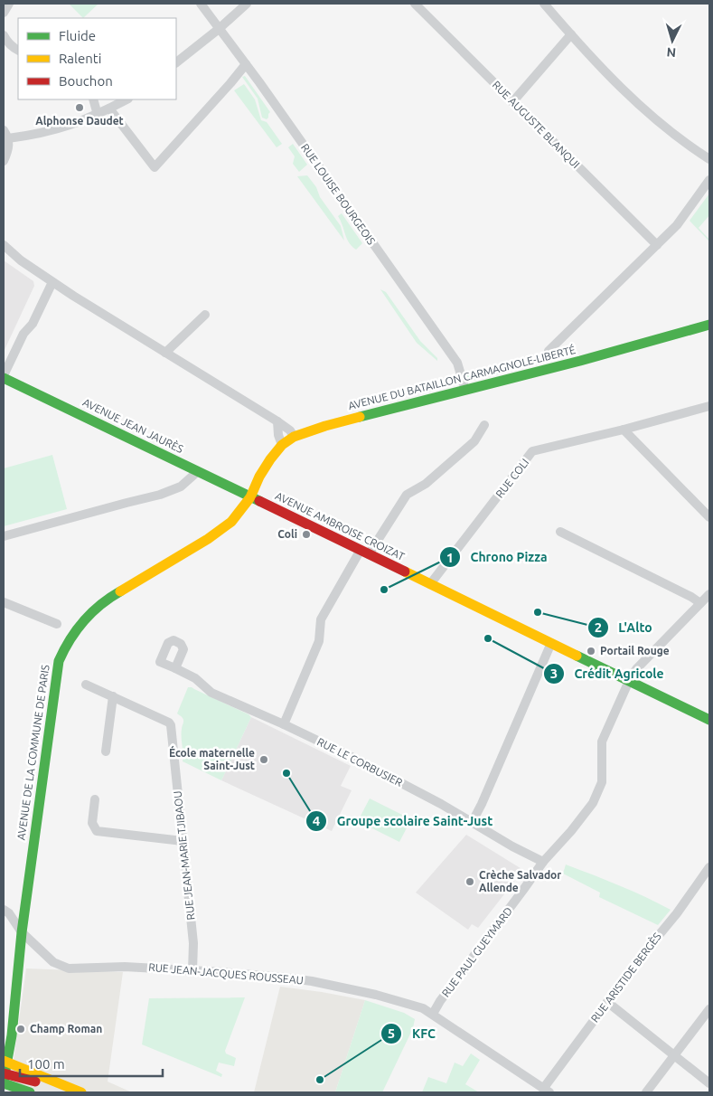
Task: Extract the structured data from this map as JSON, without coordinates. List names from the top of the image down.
{
  "streets": {
    "main road": [
      "AVENUE DU BATAILLON CARMAGNOLE-LIBERTÉ",
      "AVENUE JEAN JAURÈS",
      "AVENUE AMBROISE CROIZAT",
      "AVENUE DE LA COMMUNE DE PARIS"
    ],
    "street": [
      "RUE AUGUSTE BLANQUI",
      "RUE LOUISE BOURGEOIS",
      "RUE COLI",
      "RUE LE CORBUSIER",
      "RUE JEAN-MARIE TJIBAOU",
      "RUE PAUL GUEYMARD",
      "RUE JEAN-JACQUES ROUSSEAU",
      "RUE ARISTIDE BERGÈS"
    ]
  },
  "crossings": [
    ["RUE LOUISE BOURGEOIS", "AVENUE DU BATAILLON CARMAGNOLE-LIBERTÉ"],
    ["AVENUE DU BATAILLON CARMAGNOLE-LIBERTÉ", "AVENUE JEAN JAURÈS"],
    ["AVENUE DU BATAILLON CARMAGNOLE-LIBERTÉ", "AVENUE AMBROISE CROIZAT"],
    ["AVENUE DU BATAILLON CARMAGNOLE-LIBERTÉ", "AVENUE DE LA COMMUNE DE PARIS"],
    ["AVENUE JEAN JAURÈS", "AVENUE AMBROISE CROIZAT"],
    ["AVENUE JEAN JAURÈS", "AVENUE DE LA COMMUNE DE PARIS"],
    ["RUE COLI", "AVENUE AMBROISE CROIZAT"],
    ["AVENUE AMBROISE CROIZAT", "AVENUE DE LA COMMUNE DE PARIS"],
    ["AVENUE AMBROISE CROIZAT", "RUE PAUL GUEYMARD"],
    ["AVENUE DE LA COMMUNE DE PARIS", "RUE JEAN-JACQUES ROUSSEAU"],
    ["RUE LE CORBUSIER", "RUE PAUL GUEYMARD"],
    ["RUE JEAN-MARIE TJIBAOU", "RUE JEAN-JACQUES ROUSSEAU"],
    ["RUE PAUL GUEYMARD", "RUE JEAN-JACQUES ROUSSEAU"],
    ["RUE JEAN-JACQUES ROUSSEAU", "RUE ARISTIDE BERGÈS"]
  ],
  "places": [
    "Alphonse Daudet",
    "Coli",
    "Chrono Pizza",
    "L'Alto",
    "Crédit Agricole",
    "Portail Rouge",
    "École maternelle Saint-Just",
    "Groupe scolaire Saint-Just",
    "Crèche Salvador Allende",
    "Champ Roman",
    "KFC"
  ],
  "legend": ["Fluide", "Ralenti", "Bouchon"],
  "scale_bar": "100 m",
  "north": "bottom"
}
